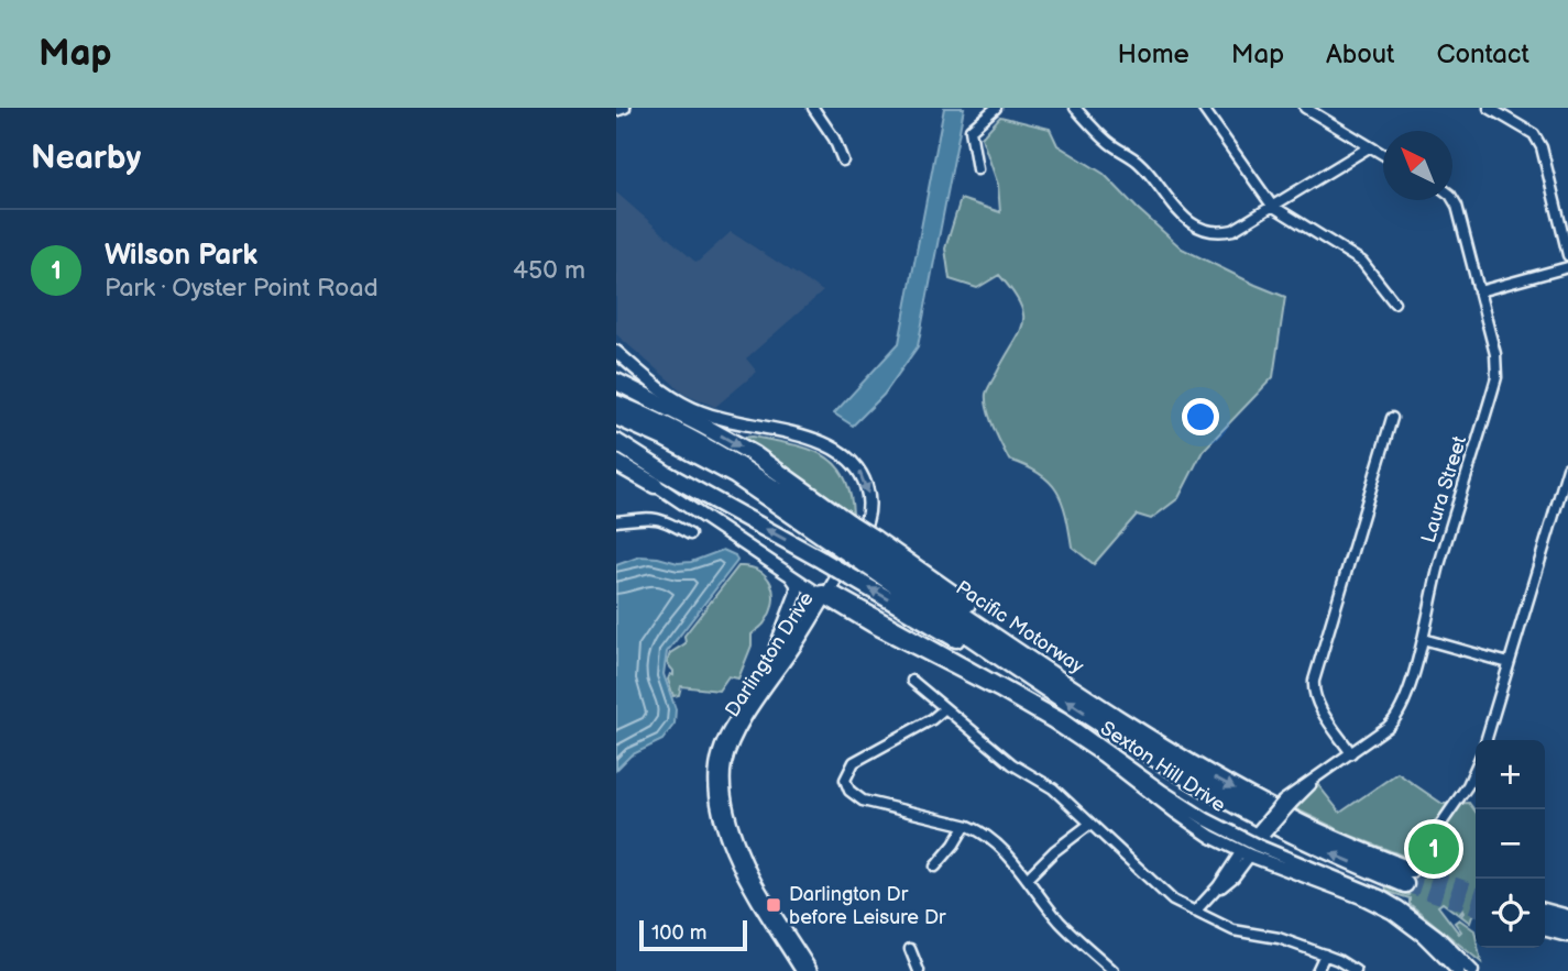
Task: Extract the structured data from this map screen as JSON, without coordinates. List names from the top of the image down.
{
  "streets": {
    "highway": ["Pacific Motorway"],
    "street": ["Laura Street", "Darlington Drive", "Sexton Hill Drive"]
  },
  "crossings": [
    ["Laura Street", "Sexton Hill Drive"],
    ["Darlington Drive", "Sexton Hill Drive"]
  ],
  "places": {
    "transit": ["Darlington Dr before Leisure Dr"]
  },
  "scale_bar": "100 m",
  "north": "top left",
  "page": {
    "header": "Map",
    "nav": [
      "Home",
      "Map",
      "About",
      "Contact"
    ],
    "heading": "Nearby",
    "list": [
      {
        "mark": "1",
        "name": "Wilson Park",
        "note": "Park · Oyster Point Road",
        "value": "450 m"
      }
    ],
    "map_buttons": ["+", "−"],
    "pins": "1",
    "scale": "100 m"
  }
}
